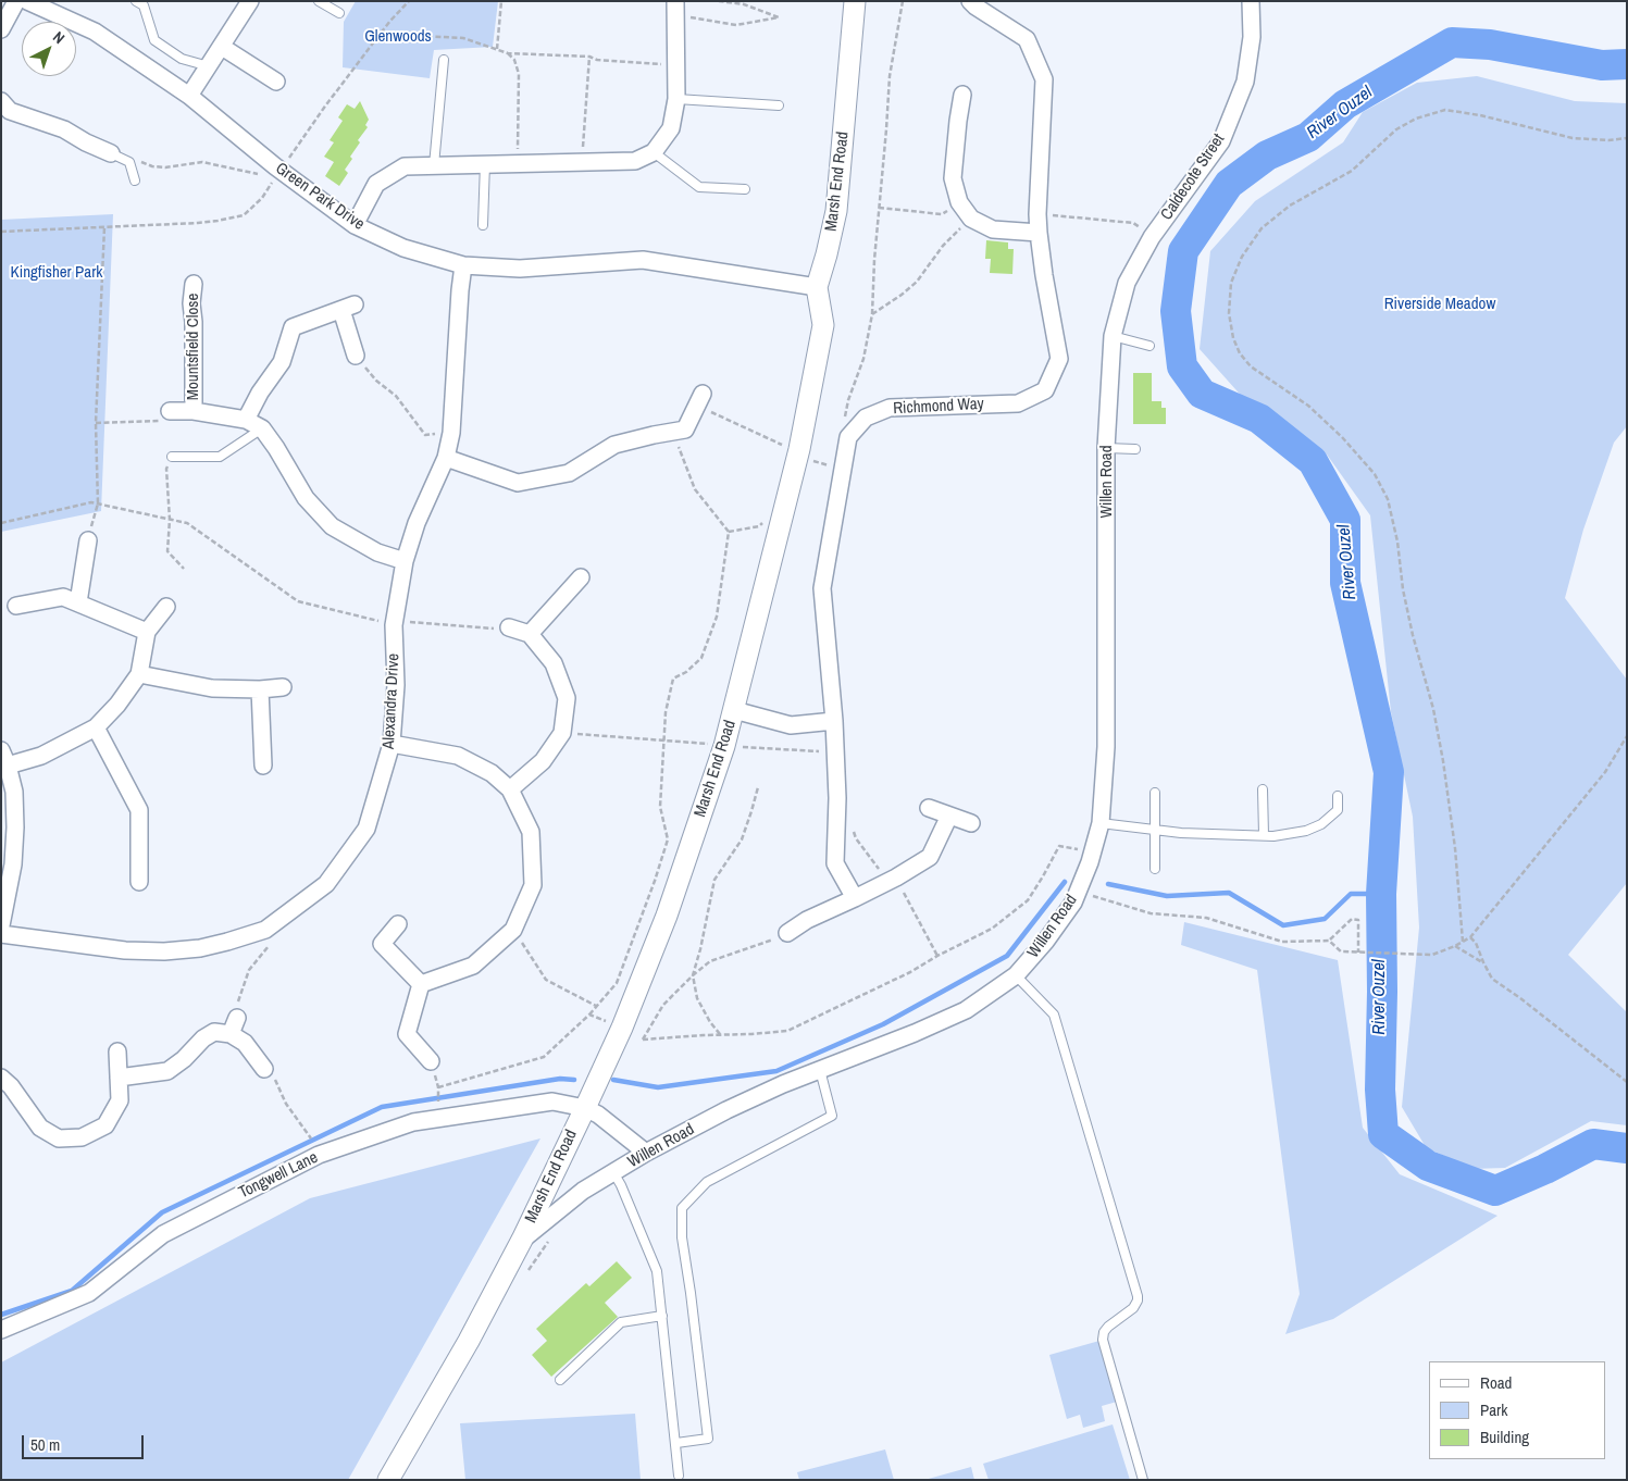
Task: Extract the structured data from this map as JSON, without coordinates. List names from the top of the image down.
{
  "streets": {
    "street": [
      "Caldecote Street",
      "Marsh End Road",
      "Green Park Drive",
      "Mountsfield Close",
      "Richmond Way",
      "Willen Road",
      "Alexandra Drive",
      "Tongwell Lane"
    ]
  },
  "crossings": [
    ["Caldecote Street", "Willen Road"],
    ["Marsh End Road", "Green Park Drive"],
    ["Marsh End Road", "Willen Road"],
    ["Marsh End Road", "Tongwell Lane"],
    ["Green Park Drive", "Alexandra Drive"],
    ["Mountsfield Close", "Alexandra Drive"]
  ],
  "water": ["River Ouzel"],
  "parks": ["Glenwoods", "Kingfisher Park", "Riverside Meadow"],
  "legend": ["Road", "Park", "Building"],
  "scale_bar": "50 m",
  "north": "top right"
}
